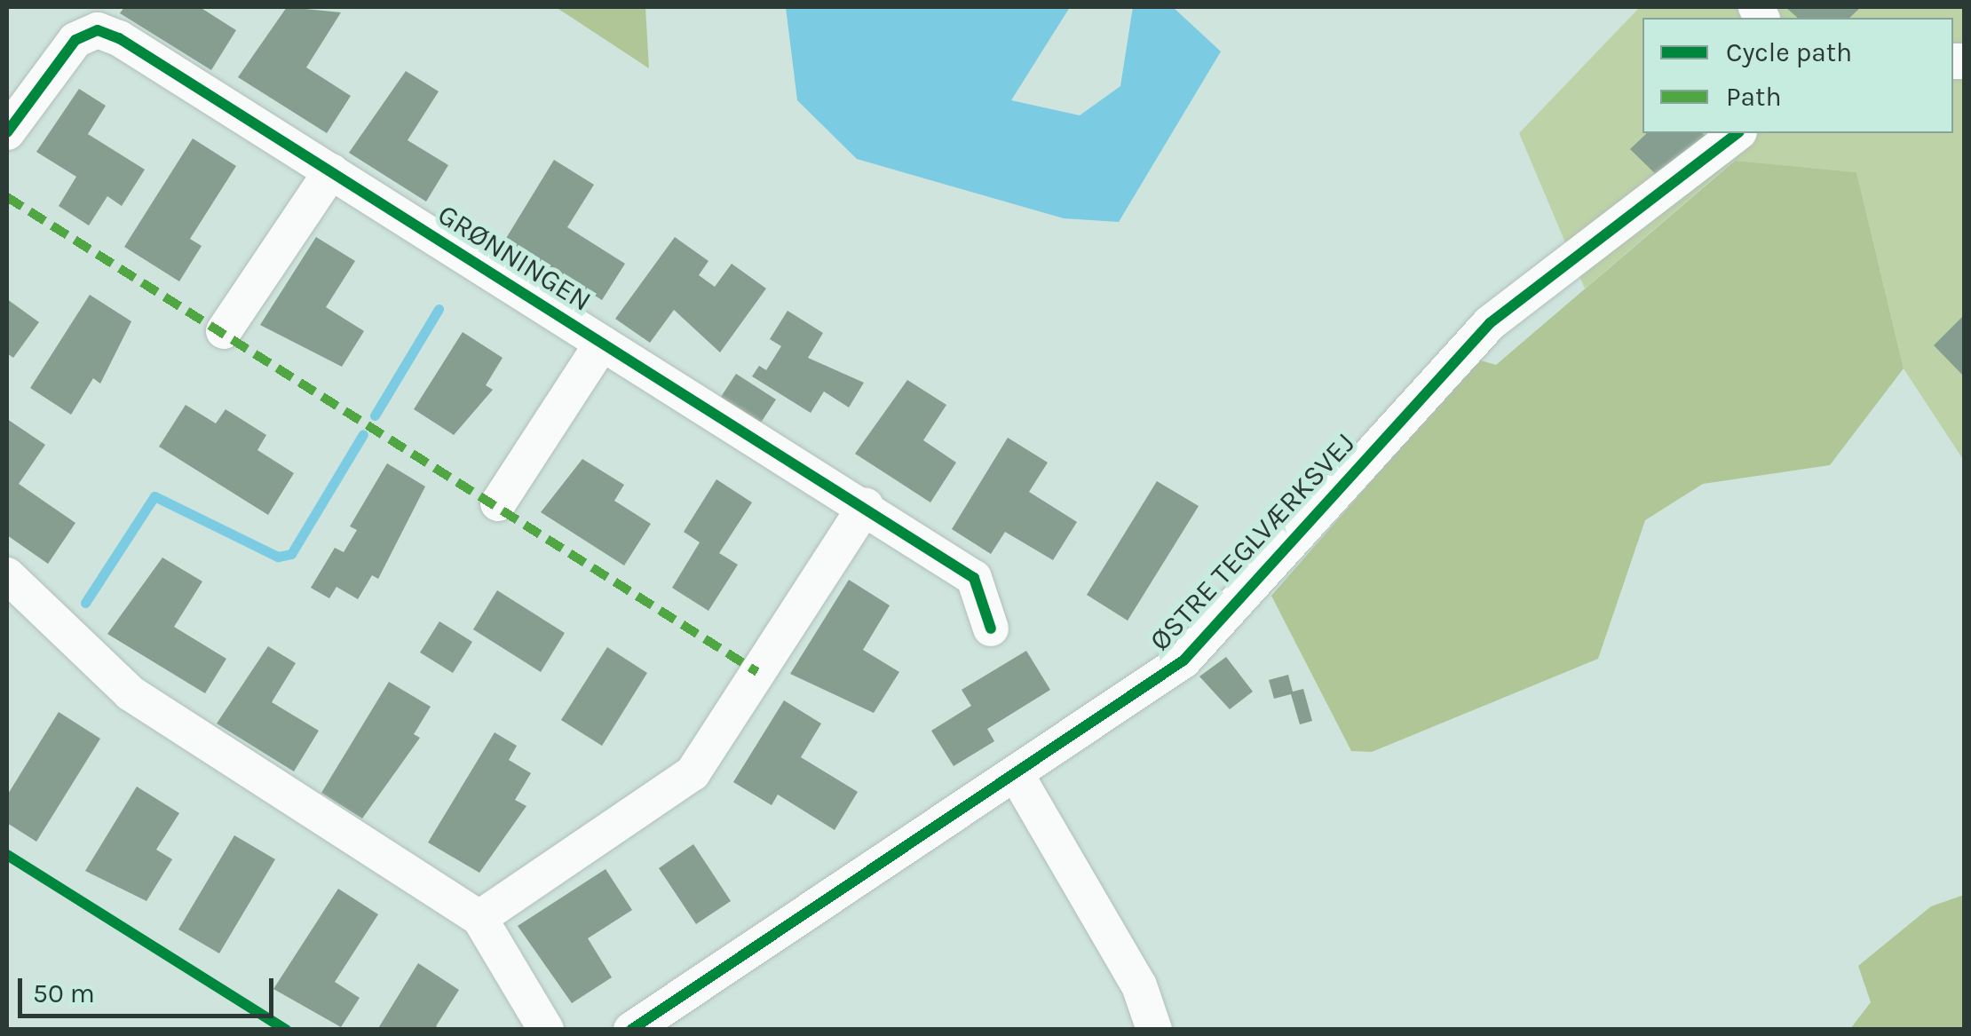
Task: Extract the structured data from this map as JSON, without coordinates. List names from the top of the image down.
{
  "streets": {
    "street": ["GRØNNINGEN", "ØSTRE TEGLVÆRKSVEJ"]
  },
  "legend": ["Cycle path", "Path"],
  "scale_bar": "50 m"
}
